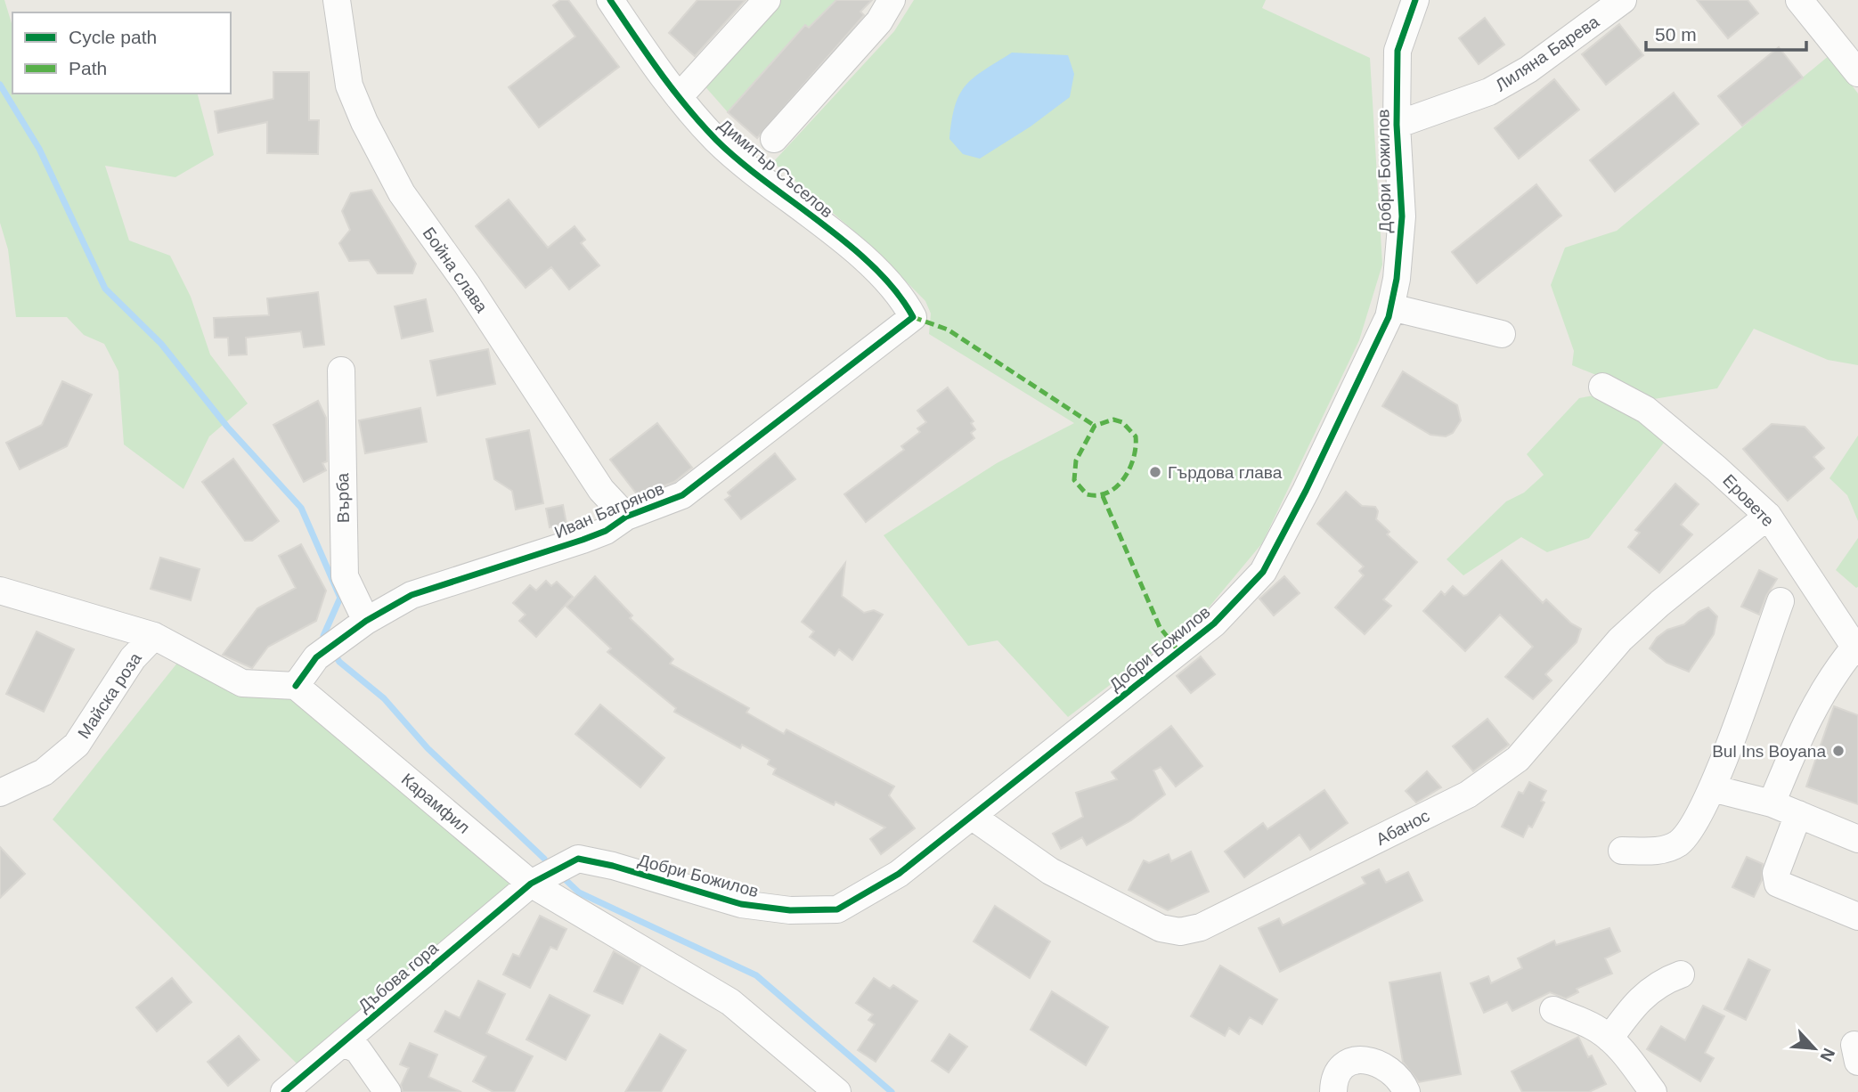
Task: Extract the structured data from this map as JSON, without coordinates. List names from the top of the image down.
{
  "streets": {
    "street": [
      "Лиляна Барева",
      "Димитър Съселов",
      "Добри Божилов",
      "Бойна слава",
      "Върба",
      "Еровете",
      "Иван Багрянов",
      "Майска роза",
      "Карамфил",
      "Абанос",
      "Дъбова гора"
    ]
  },
  "crossings": [
    ["Лиляна Барева", "Добри Божилов"],
    ["Димитър Съселов", "Иван Багрянов"],
    ["Добри Божилов", "Карамфил"],
    ["Добри Божилов", "Абанос"],
    ["Добри Божилов", "Дъбова гора"],
    ["Бойна слава", "Иван Багрянов"],
    ["Върба", "Иван Багрянов"],
    ["Еровете", "Абанос"],
    ["Иван Багрянов", "Карамфил"],
    ["Карамфил", "Дъбова гора"]
  ],
  "places": ["Гърдова глава", "Bul Ins Boyana"],
  "legend": ["Cycle path", "Path"],
  "scale_bar": "50 m",
  "north": "bottom right"
}
